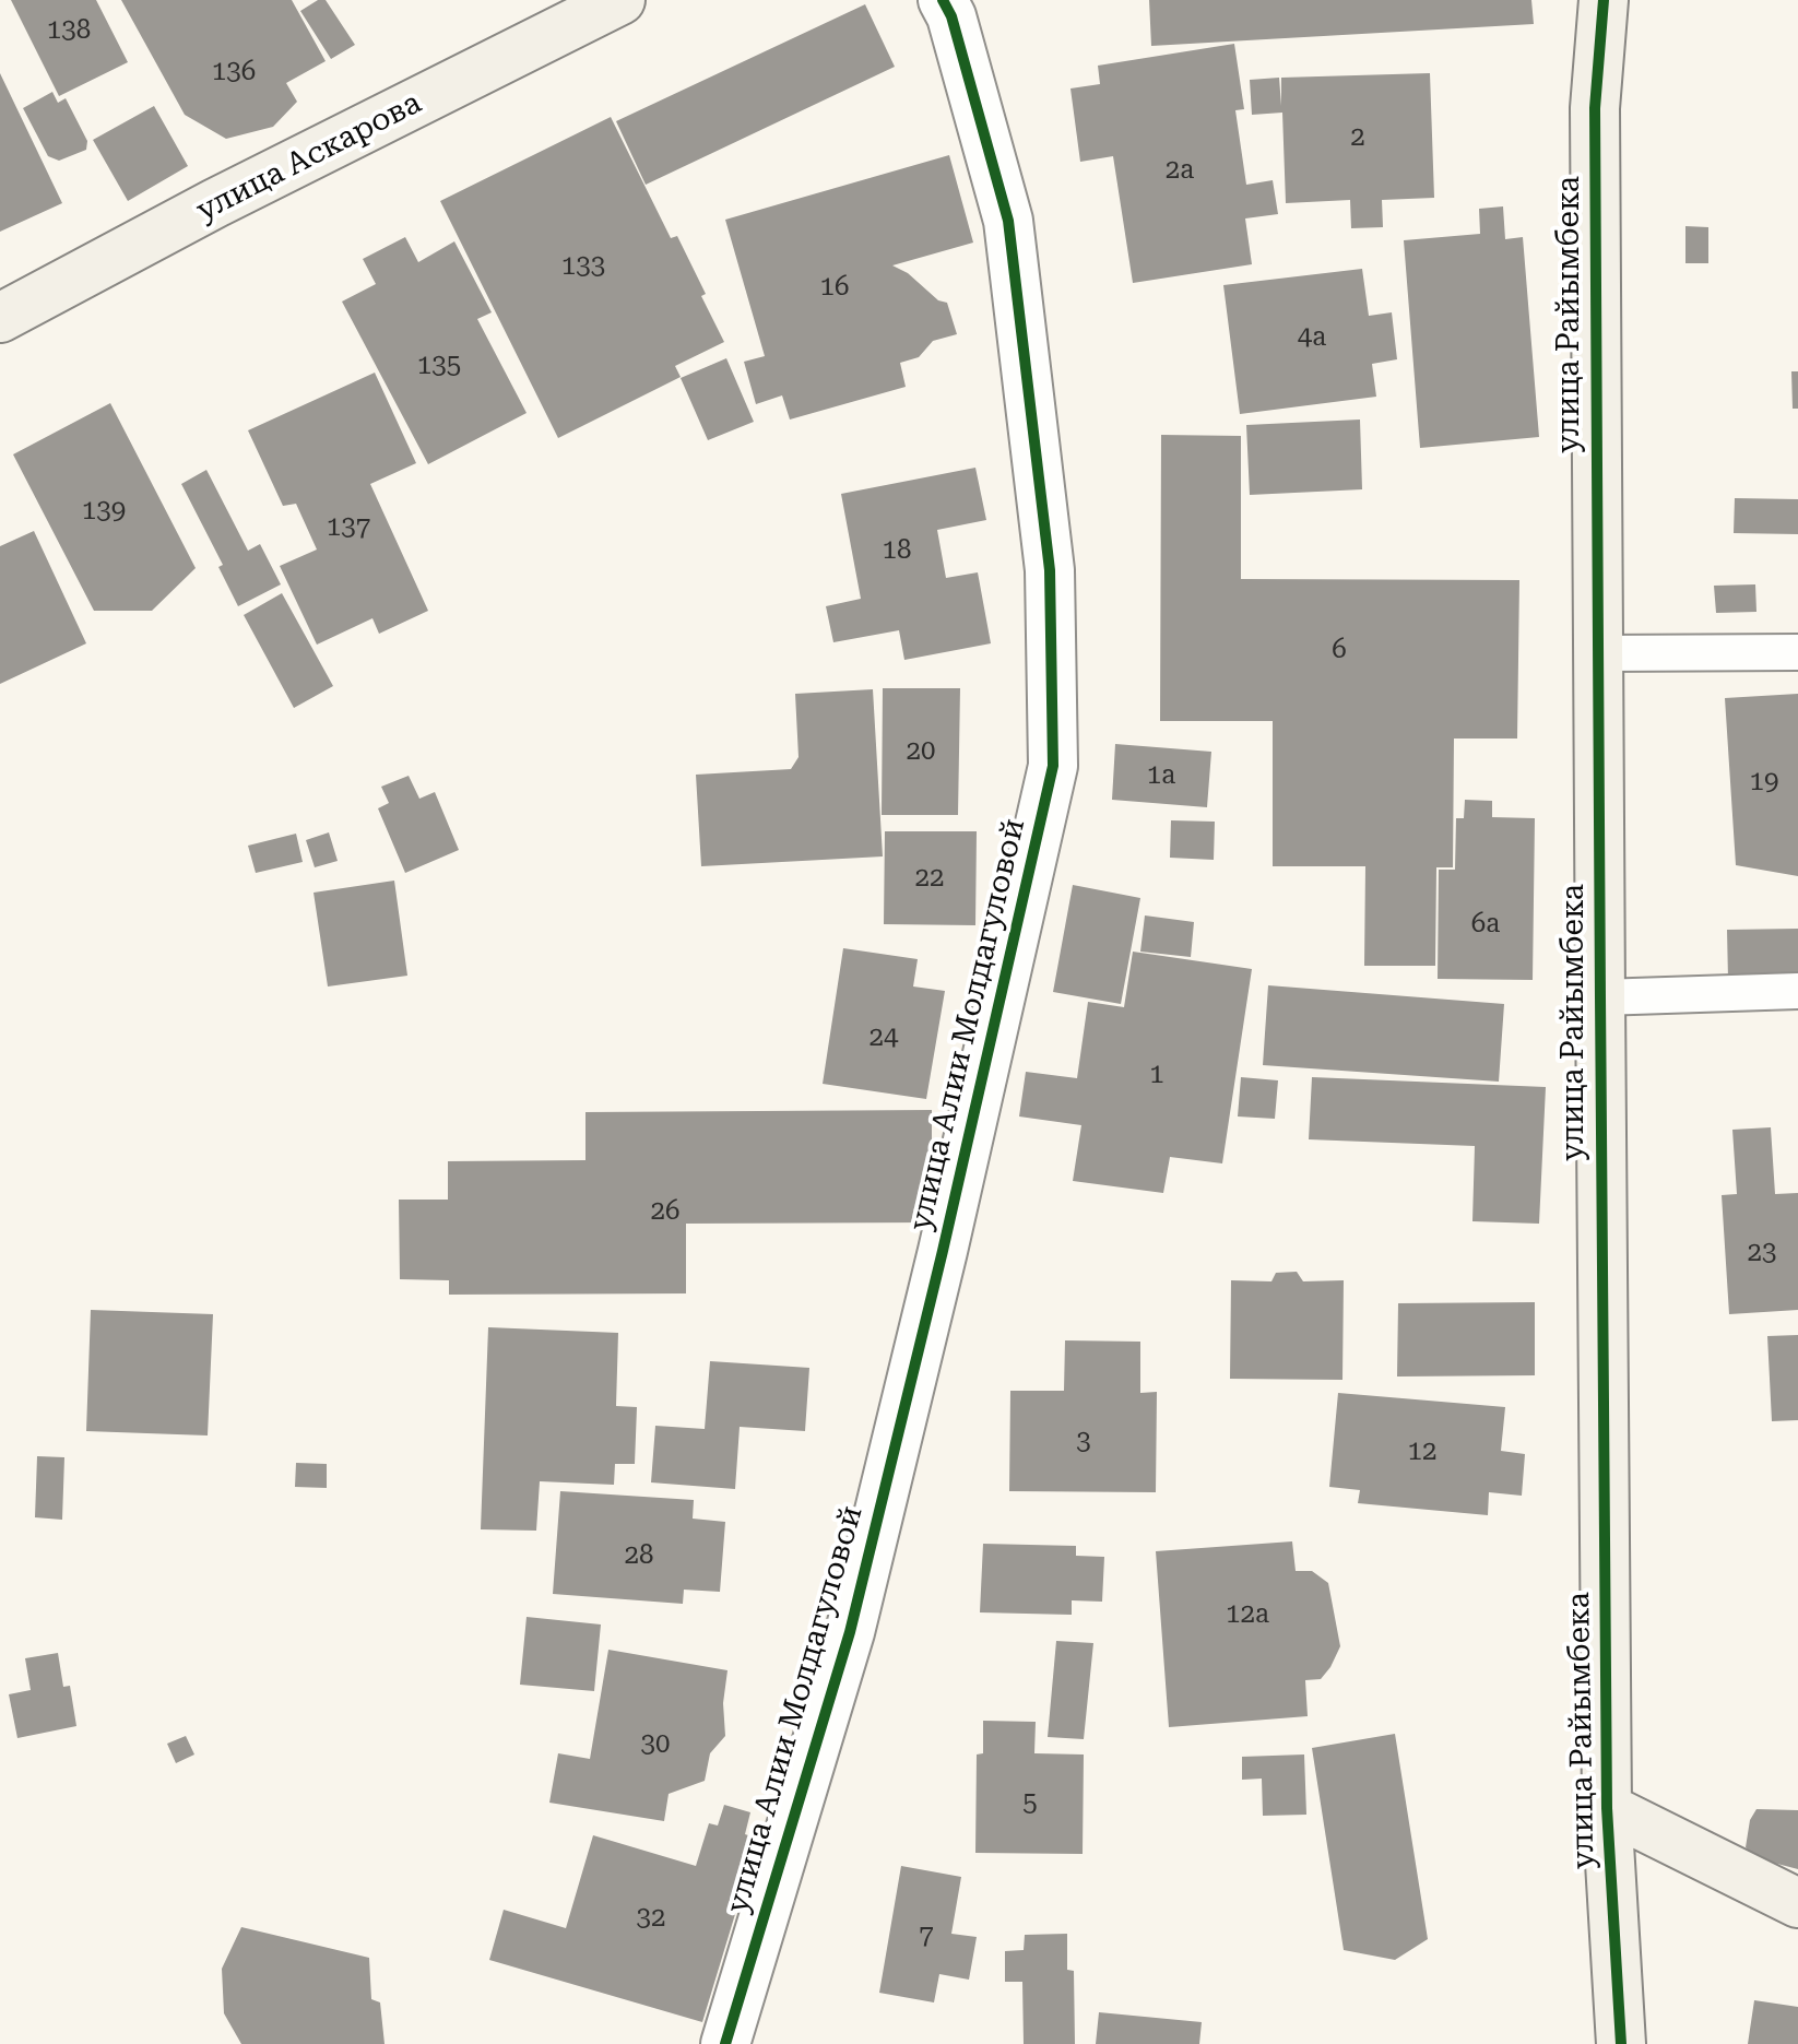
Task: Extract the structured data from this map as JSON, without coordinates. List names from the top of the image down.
{
  "streets": {
    "street": ["улица Аскарова", "улица Райымбека", "улица Алии Молдагуловой"]
  },
  "house_numbers": [
    "138",
    "136",
    "2",
    "2а",
    "133",
    "16",
    "4а",
    "135",
    "139",
    "137",
    "18",
    "6",
    "20",
    "1а",
    "19",
    "22",
    "6а",
    "24",
    "1",
    "26",
    "23",
    "3",
    "12",
    "28",
    "12а",
    "30",
    "5",
    "32",
    "7"
  ]
}
